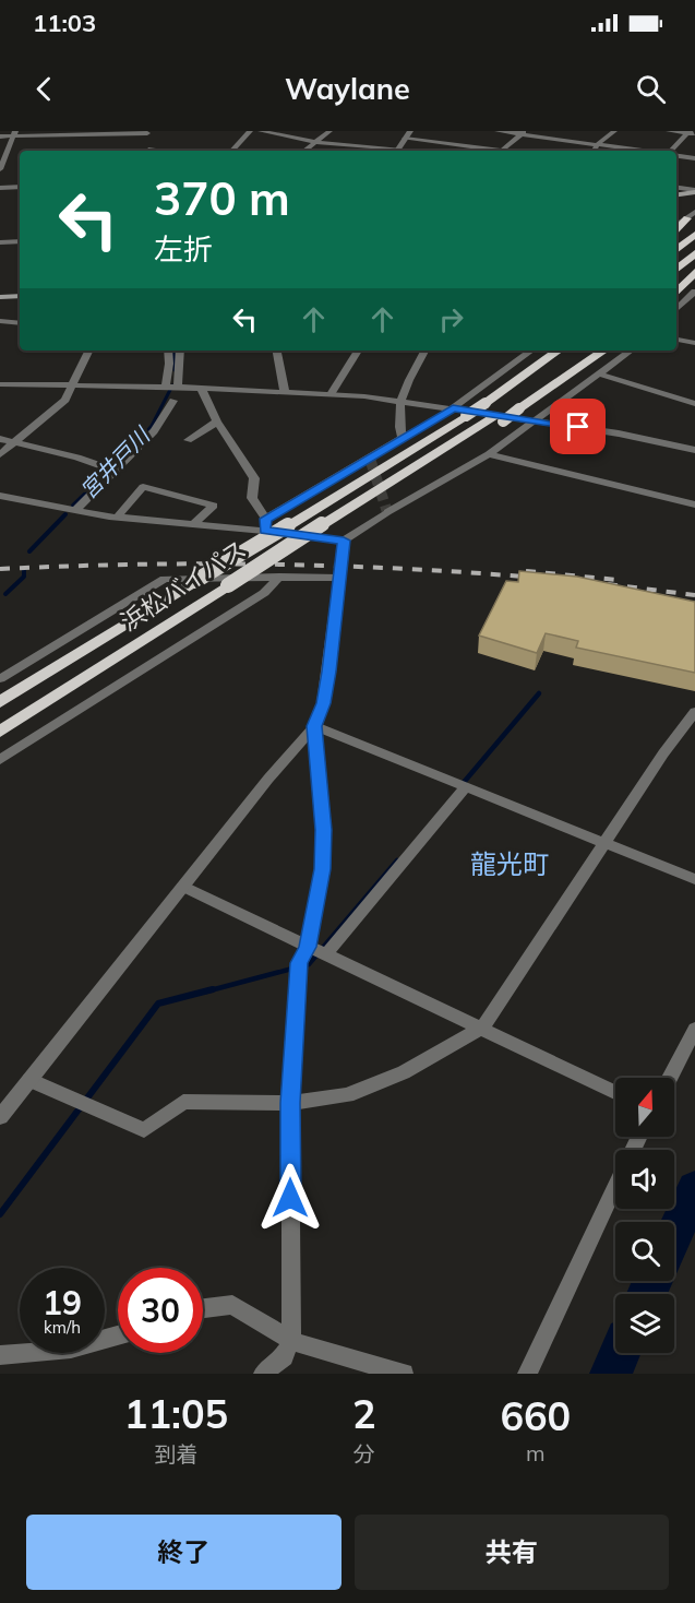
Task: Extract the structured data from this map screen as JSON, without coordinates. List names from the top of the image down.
{
  "streets": {
    "highway": ["浜松バイパス"]
  },
  "districts": ["龍光町"],
  "water": ["宮井戸川"],
  "north": "top",
  "page": {
    "status": "11:03",
    "header": "Waylane",
    "turn": ["370 m", "左折"],
    "speed": "19 km/h",
    "limit": "30",
    "eta": [
      "11:05",
      "到着",
      "2",
      "分",
      "660",
      "m"
    ],
    "buttons": ["終了", "共有"]
  }
}
